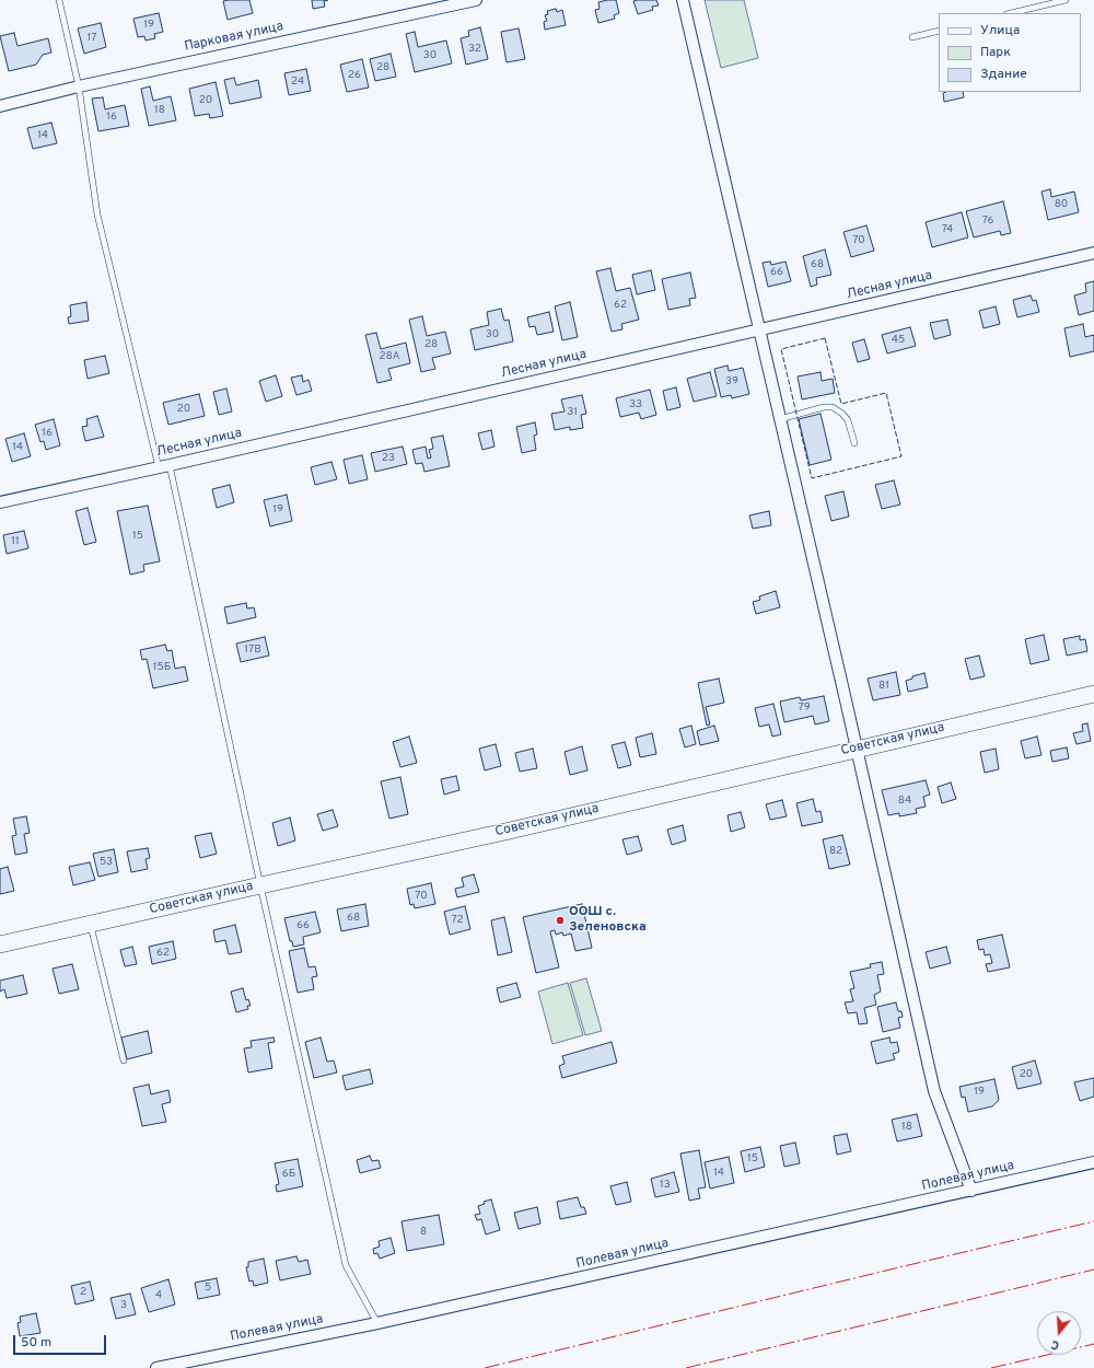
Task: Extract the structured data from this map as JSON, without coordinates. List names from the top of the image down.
{
  "streets": {
    "street": [
      "Парковая улица",
      "Лесная улица",
      "Советская улица",
      "Полевая улица"
    ]
  },
  "places": ["ООШ с. Зеленовска"],
  "house_numbers": [
    "19",
    "17",
    "32",
    "30",
    "28",
    "26",
    "24",
    "20",
    "18",
    "16",
    "14",
    "80",
    "76",
    "74",
    "70",
    "68",
    "66",
    "62",
    "30",
    "45",
    "28",
    "28А",
    "39",
    "33",
    "20",
    "31",
    "16",
    "14",
    "23",
    "19",
    "15",
    "11",
    "17В",
    "15Б",
    "81",
    "79",
    "84",
    "82",
    "53",
    "70",
    "68",
    "72",
    "66",
    "62",
    "20",
    "19",
    "18",
    "15",
    "14",
    "6Б",
    "13",
    "8",
    "5",
    "2",
    "4",
    "3"
  ],
  "legend": ["Улица", "Парк", "Здание"],
  "scale_bar": "50 m",
  "north": "bottom"
}
